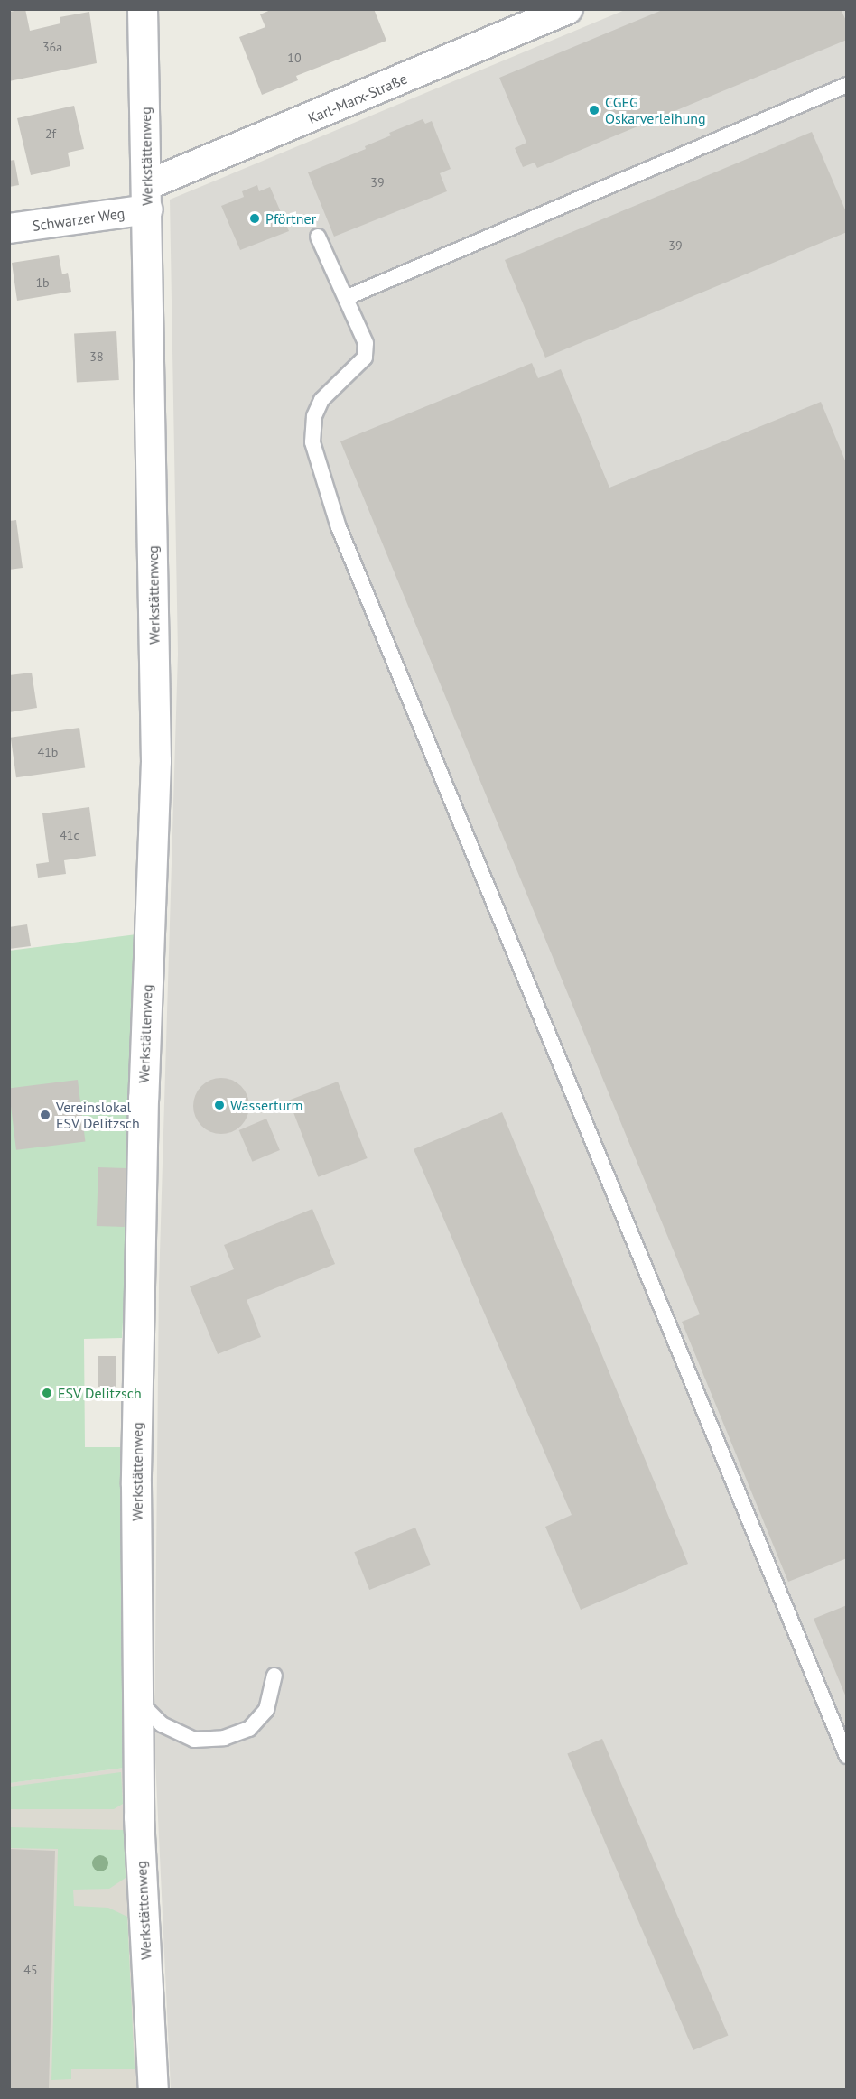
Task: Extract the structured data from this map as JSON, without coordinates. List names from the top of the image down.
{
  "streets": {
    "street": ["Karl-Marx-Straße", "Werkstättenweg", "Schwarzer Weg"]
  },
  "crossings": [
    ["Karl-Marx-Straße", "Werkstättenweg"],
    ["Karl-Marx-Straße", "Schwarzer Weg"],
    ["Werkstättenweg", "Schwarzer Weg"]
  ],
  "places": [
    "CGEG Oskarverleihung",
    "Pförtner",
    "Wasserturm",
    "Vereinslokal ESV Delitzsch",
    "ESV Delitzsch"
  ],
  "house_numbers": [
    "36a",
    "10",
    "2f",
    "39",
    "39",
    "1b",
    "38",
    "41b",
    "41c",
    "45"
  ]
}
